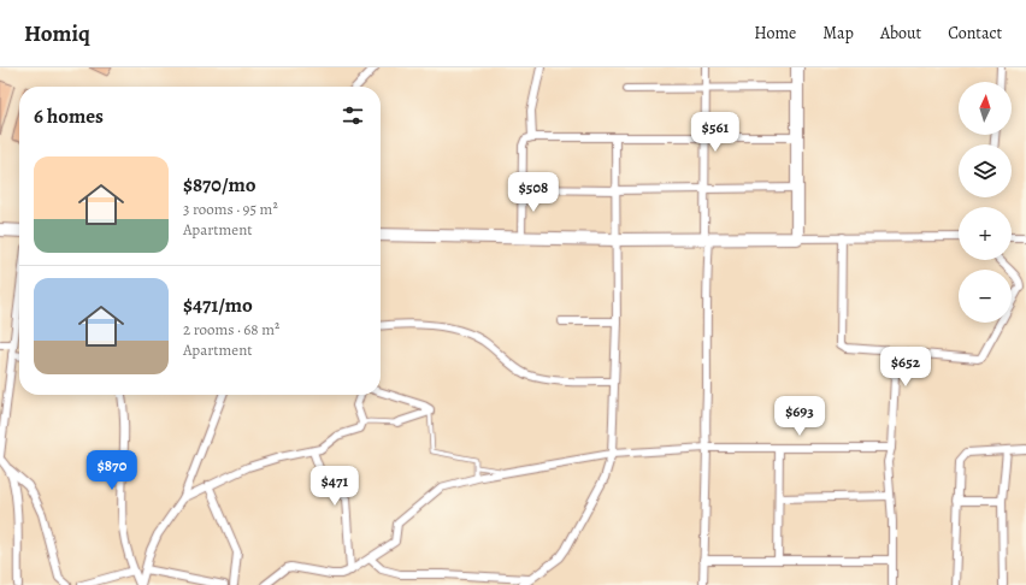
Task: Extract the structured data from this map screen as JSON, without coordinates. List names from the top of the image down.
{
  "north": "top",
  "page": {
    "header": "Homiq",
    "nav": [
      "Home",
      "Map",
      "About",
      "Contact"
    ],
    "map_buttons": ["+", "−"],
    "heading": "6 homes",
    "price": [
      "$561",
      "$508",
      "$652",
      "$693",
      "$870",
      "$471"
    ],
    "list": [
      {
        "name": "$870/mo",
        "note": "3 rooms · 95 m² · Apartment"
      },
      {
        "name": "$471/mo",
        "note": "2 rooms · 68 m² · Apartment"
      }
    ]
  }
}
